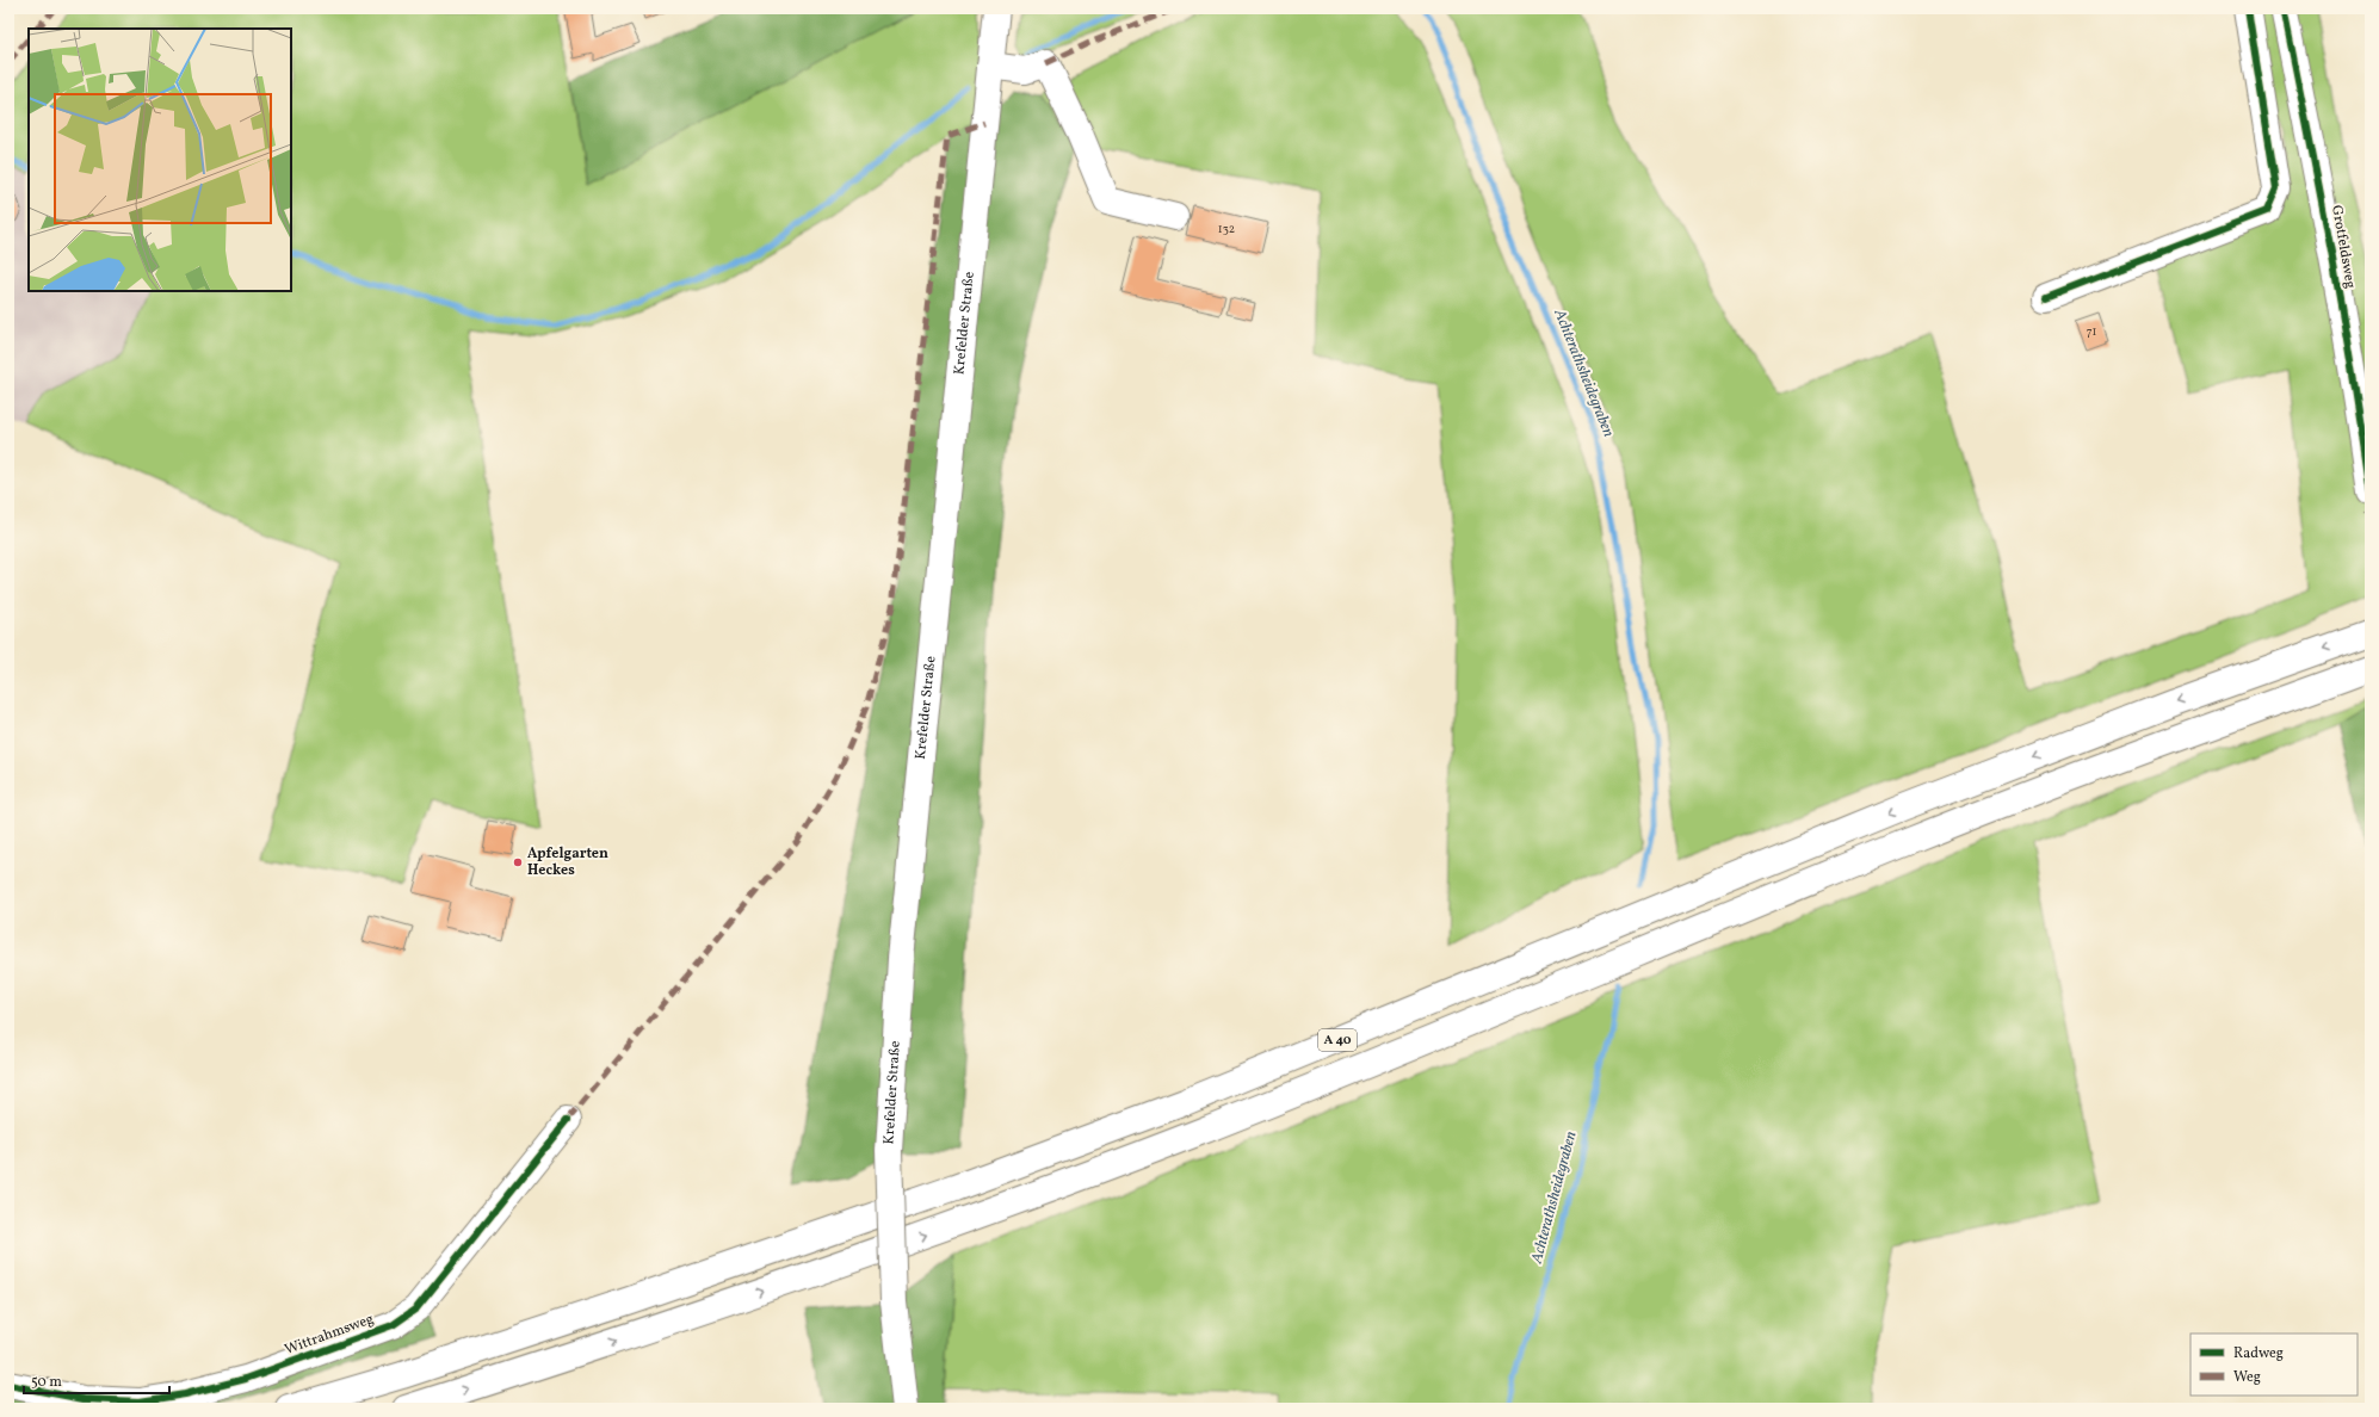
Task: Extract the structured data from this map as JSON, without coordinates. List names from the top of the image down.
{
  "streets": {
    "main road": [
      "Grotfeldsweg",
      "Krefelder Straße",
      "A 40",
      "Wittrahmsweg"
    ]
  },
  "water": ["Achterathsheidegraben"],
  "places": ["Apfelgarten Heckes"],
  "house_numbers": ["132", "71"],
  "legend": ["Radweg", "Weg"],
  "scale_bar": "50 m"
}
